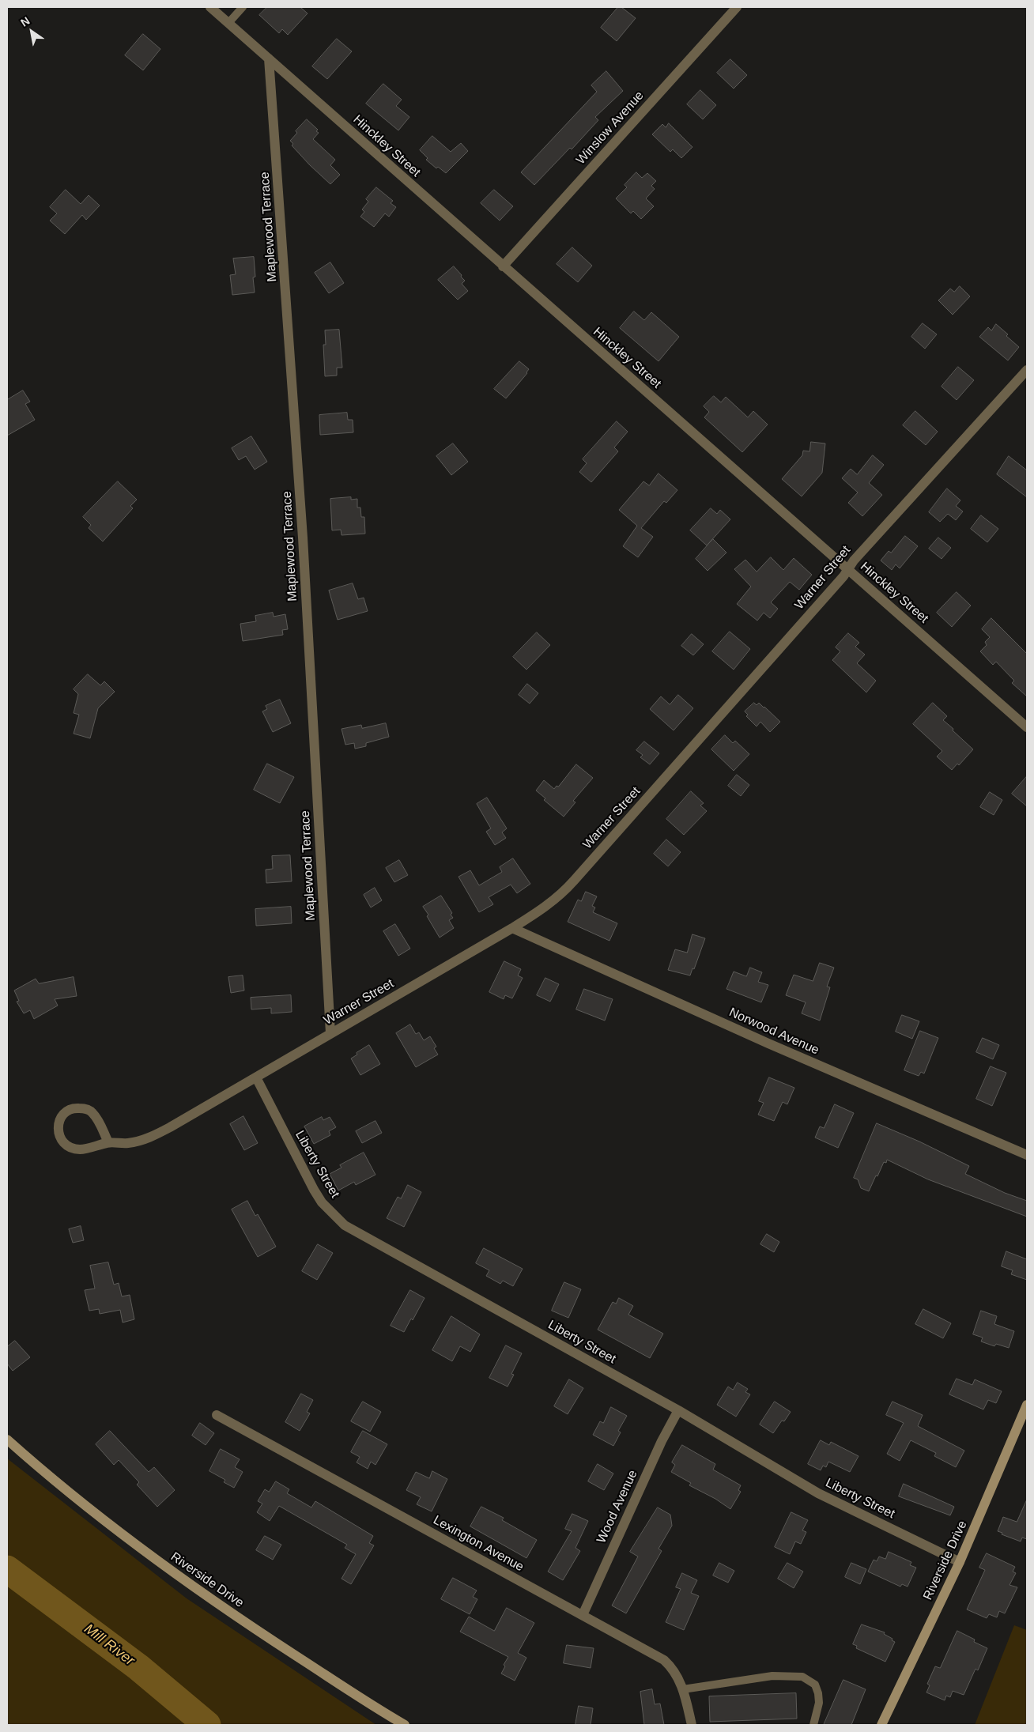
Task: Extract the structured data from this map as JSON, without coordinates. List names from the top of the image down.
{
  "streets": {
    "street": [
      "Winslow Avenue",
      "Hinckley Street",
      "Maplewood Terrace",
      "Warner Street",
      "Norwood Avenue",
      "Liberty Street",
      "Wood Avenue",
      "Lexington Avenue",
      "Riverside Drive"
    ]
  },
  "crossings": [
    ["Winslow Avenue", "Hinckley Street"],
    ["Hinckley Street", "Maplewood Terrace"],
    ["Hinckley Street", "Warner Street"],
    ["Maplewood Terrace", "Warner Street"],
    ["Warner Street", "Norwood Avenue"],
    ["Warner Street", "Liberty Street"],
    ["Liberty Street", "Wood Avenue"],
    ["Liberty Street", "Riverside Drive"],
    ["Wood Avenue", "Lexington Avenue"]
  ],
  "water": ["Mill River"],
  "north": "top left"
}
